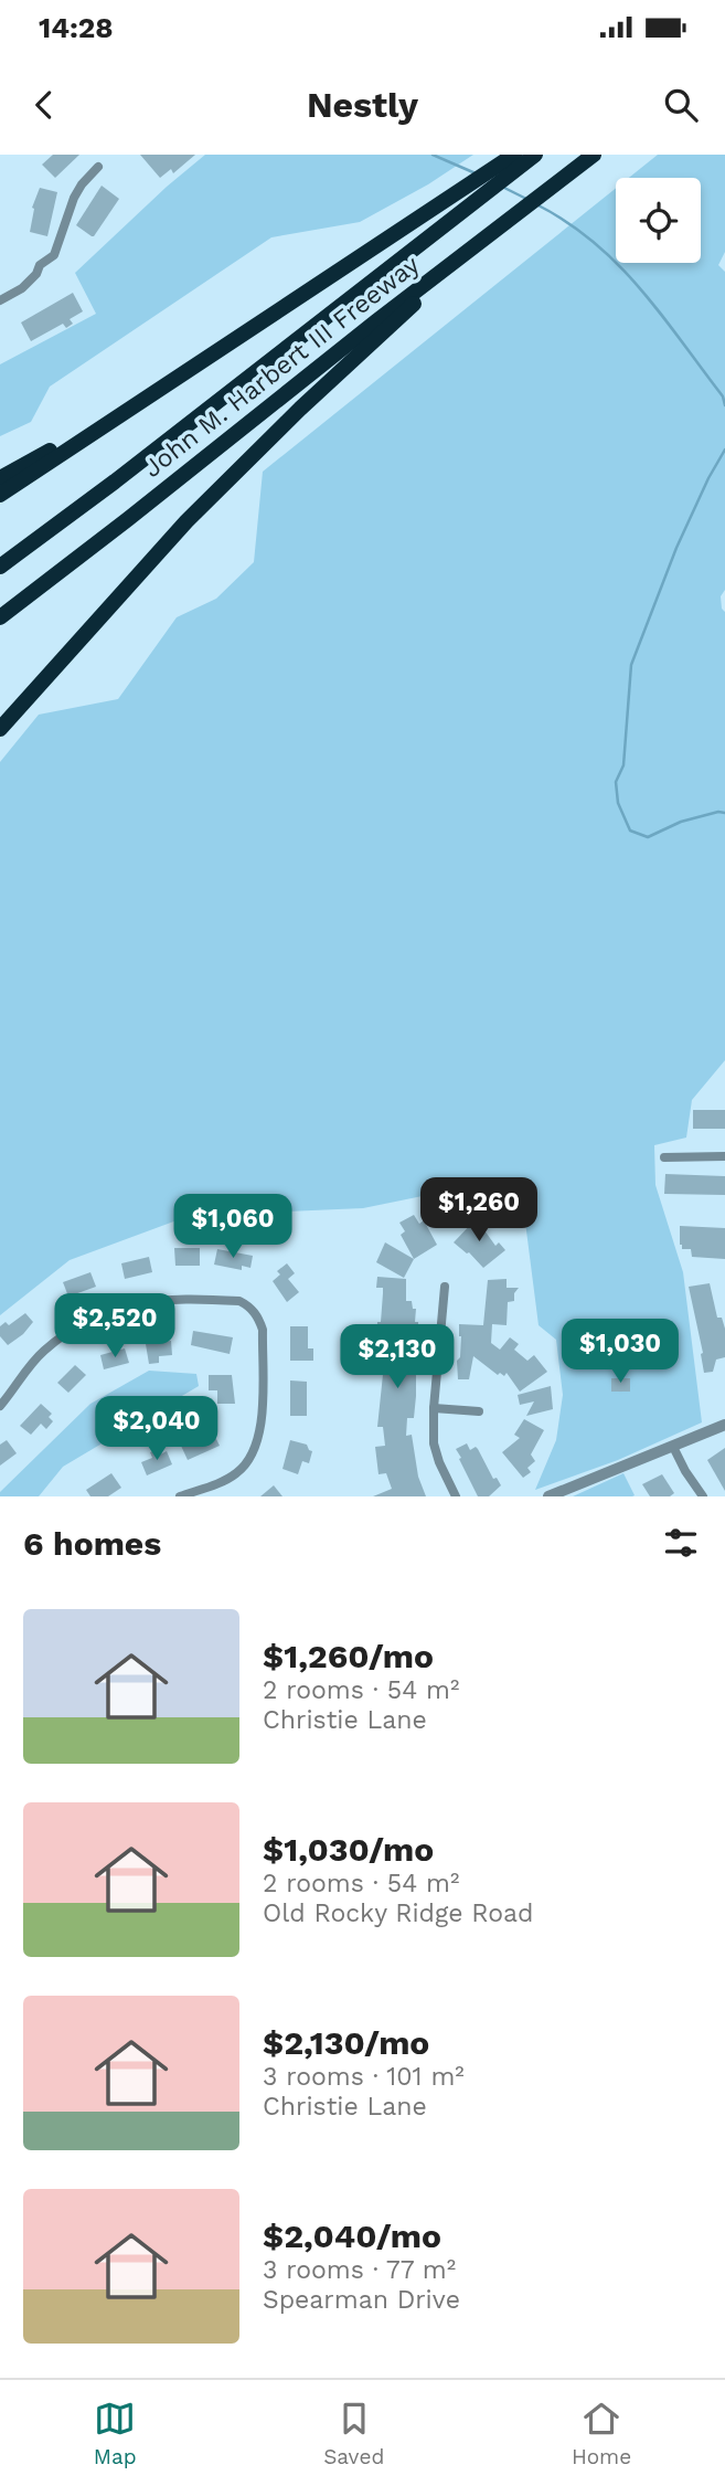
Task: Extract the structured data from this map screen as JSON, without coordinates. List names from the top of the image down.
{
  "streets": {
    "highway": ["John M. Harbert III Freeway"]
  },
  "page": {
    "status": "14:28",
    "header": "Nestly",
    "price": [
      "$1,260",
      "$1,060",
      "$2,520",
      "$1,030",
      "$2,130",
      "$2,040"
    ],
    "heading": "6 homes",
    "list": [
      {
        "name": "$1,260/mo",
        "note": "2 rooms · 54 m² · Christie Lane"
      },
      {
        "name": "$1,030/mo",
        "note": "2 rooms · 54 m² · Old Rocky Ridge Road"
      },
      {
        "name": "$2,130/mo",
        "note": "3 rooms · 101 m² · Christie Lane"
      },
      {
        "name": "$2,040/mo",
        "note": "3 rooms · 77 m² · Spearman Drive"
      }
    ],
    "tabs": ["Map", "Saved", "Home"]
  }
}
